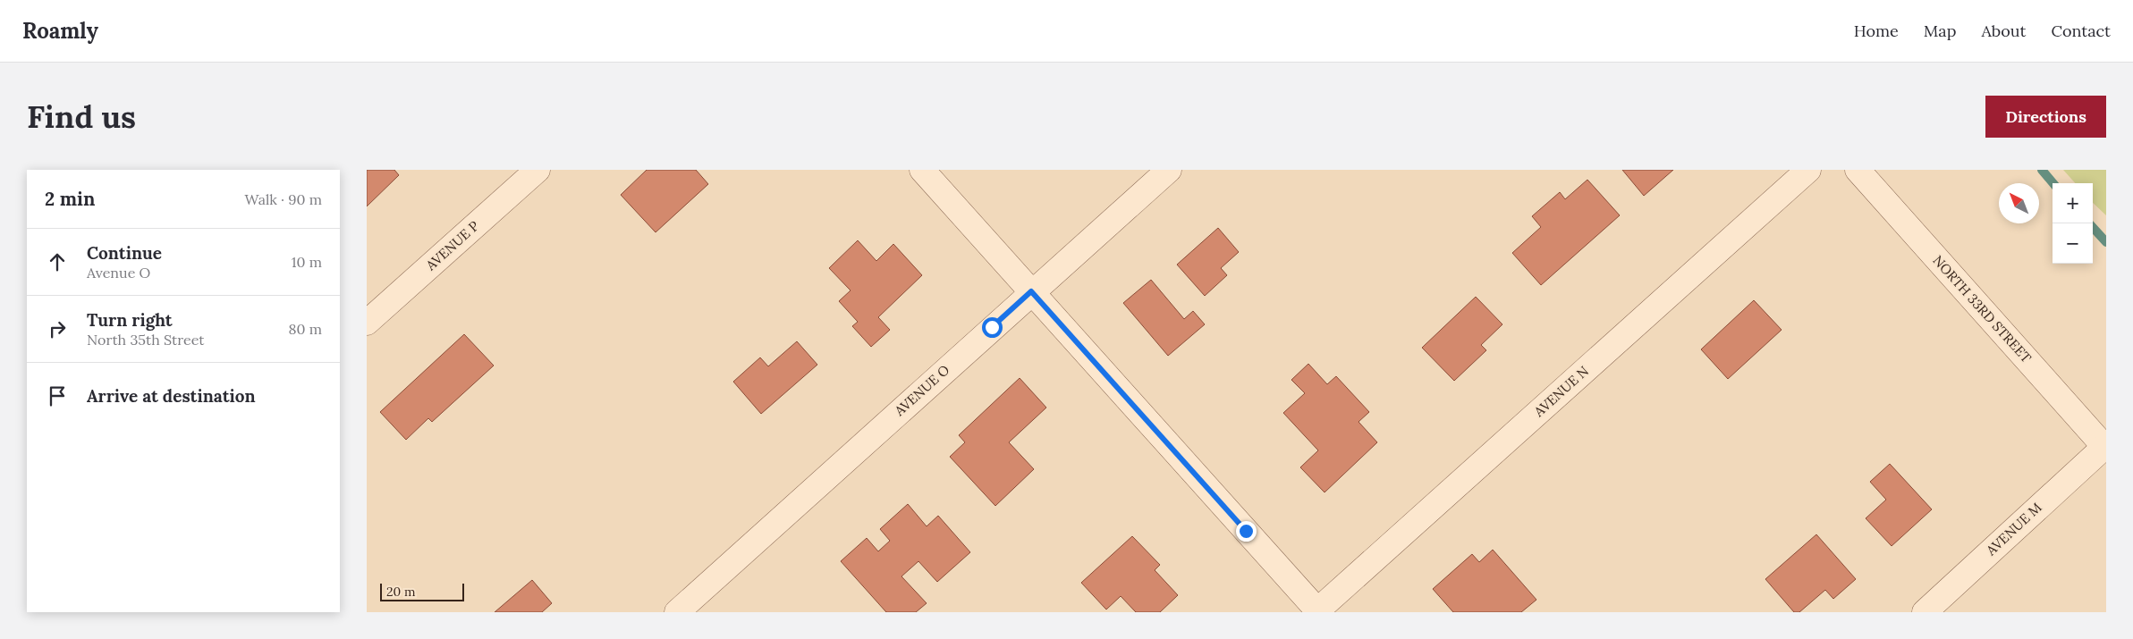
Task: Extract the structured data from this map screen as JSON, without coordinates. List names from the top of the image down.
{
  "streets": {
    "street": [
      "AVENUE P",
      "NORTH 33RD STREET",
      "AVENUE O",
      "AVENUE N",
      "AVENUE M"
    ]
  },
  "crossings": [
    ["NORTH 33RD STREET", "AVENUE M"]
  ],
  "scale_bar": "20 m",
  "north": "top left",
  "page": {
    "header": "Roamly",
    "nav": [
      "Home",
      "Map",
      "About",
      "Contact"
    ],
    "buttons": "Directions",
    "title": "Find us",
    "heading": ["2 min", "Walk · 90 m"],
    "map_buttons": ["+", "−"],
    "list": [
      ["Continue", "Avenue O", "10 m"],
      ["Turn right", "North 35th Street", "80 m"],
      "Arrive at destination"
    ],
    "scale": "20 m"
  }
}
